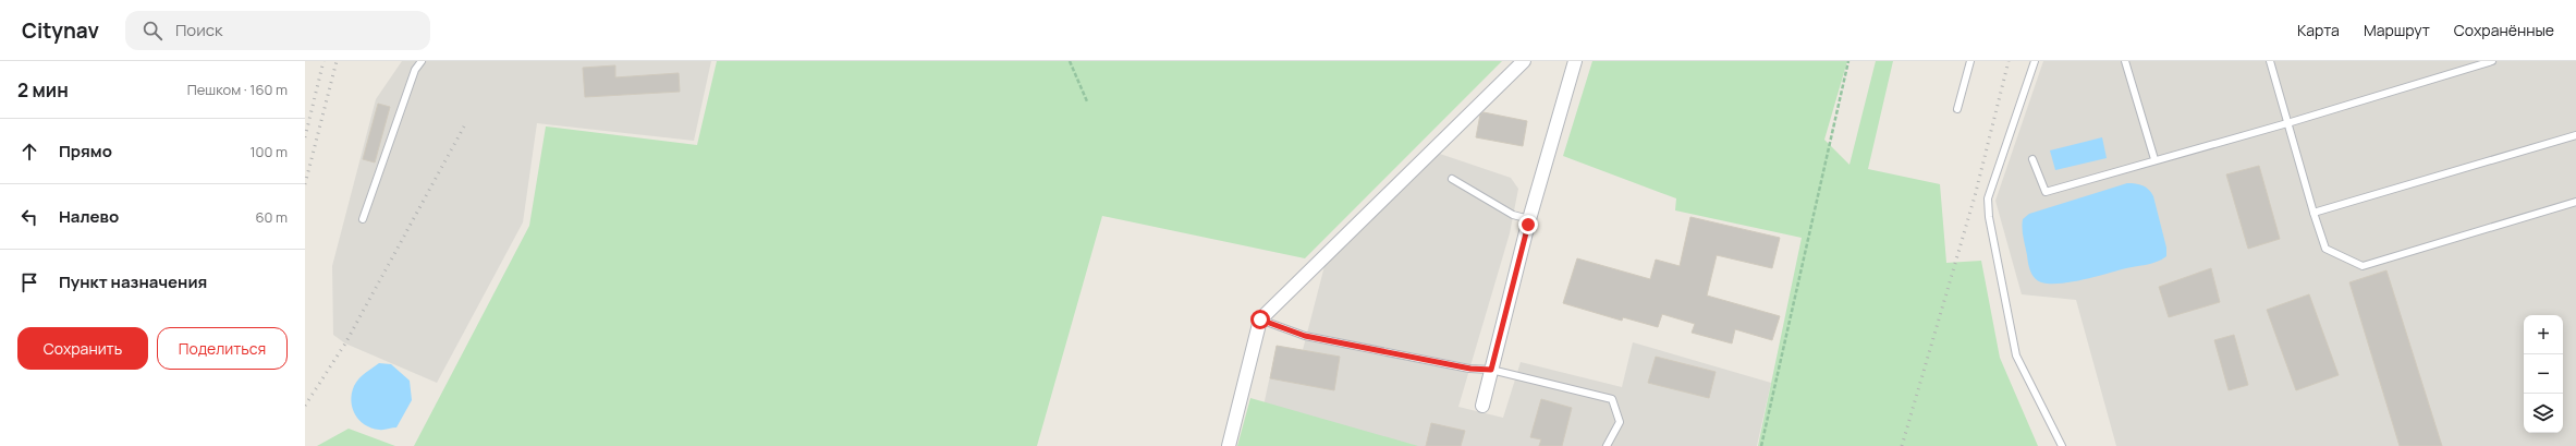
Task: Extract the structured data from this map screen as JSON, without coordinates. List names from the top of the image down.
{
  "page": {
    "header": "Citynav",
    "search": "Поиск",
    "nav": ["Карта", "Маршрут", "Сохранённые"],
    "heading": ["2 мин", "Пешком · 160 m"],
    "list": [
      ["Прямо", "100 m"],
      ["Налево", "60 m"],
      "Пункт назначения"
    ],
    "buttons": ["Сохранить", "Поделиться"],
    "map_buttons": ["+", "−"]
  }
}
